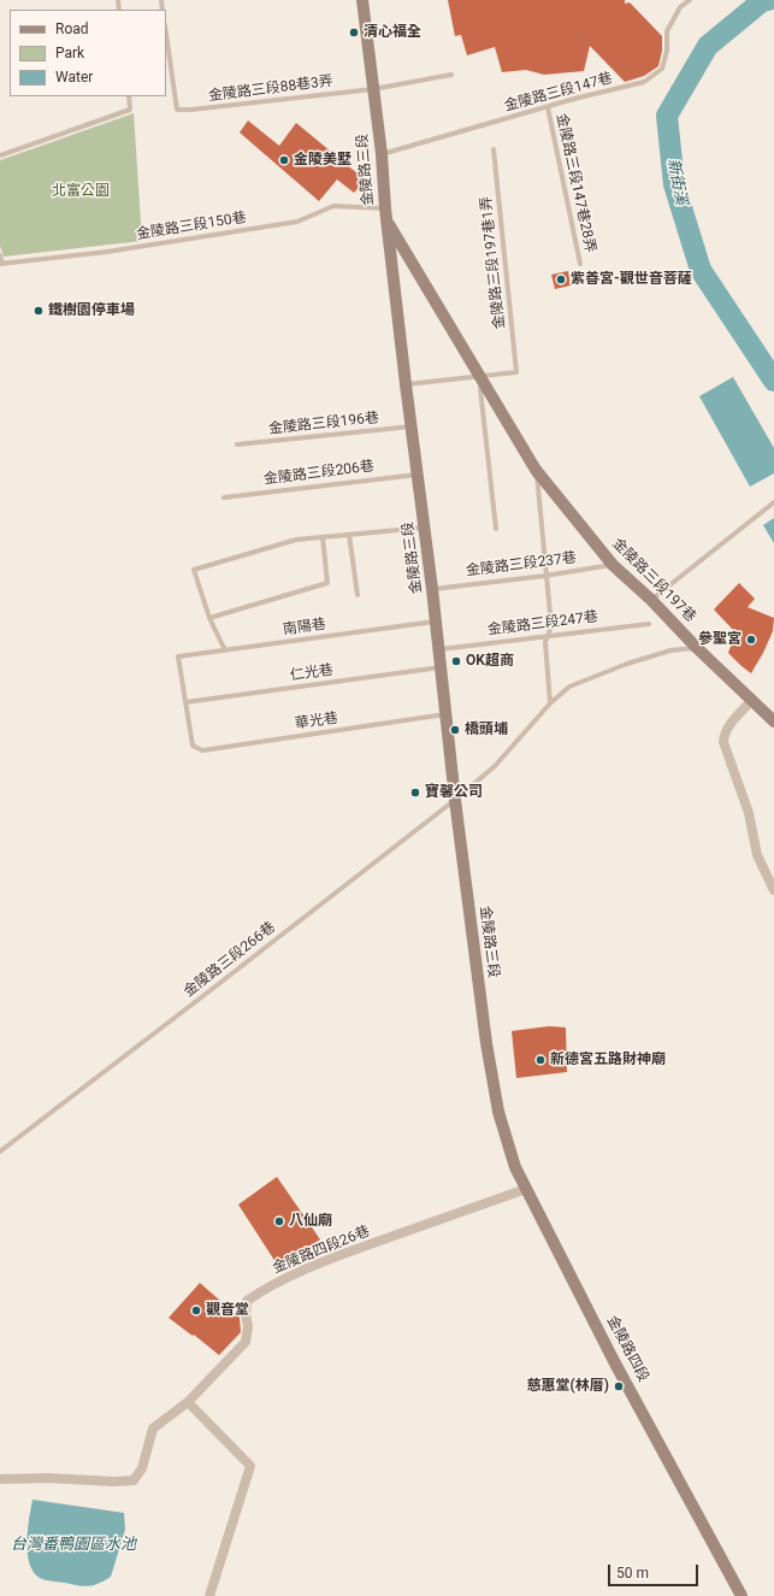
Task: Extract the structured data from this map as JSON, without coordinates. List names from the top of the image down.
{
  "streets": {
    "main road": ["金陵路三段", "金陵路三段197巷", "金陵路四段"],
    "street": ["金陵路四段26巷"],
    "lane": [
      "金陵路三段88巷3弄",
      "金陵路三段147巷",
      "金陵路三段147巷28弄",
      "金陵路三段150巷",
      "金陵路三段197巷1弄",
      "金陵路三段196巷",
      "金陵路三段206巷",
      "金陵路三段237巷",
      "金陵路三段247巷",
      "南陽巷",
      "仁光巷",
      "華光巷",
      "金陵路三段266巷"
    ]
  },
  "crossings": [
    ["金陵路三段88巷3弄", "金陵路三段"],
    ["金陵路三段147巷", "金陵路三段"],
    ["金陵路三段147巷", "金陵路三段147巷28弄"],
    ["金陵路三段", "金陵路三段150巷"],
    ["金陵路三段", "金陵路三段196巷"],
    ["金陵路三段", "金陵路三段206巷"],
    ["金陵路三段", "金陵路三段237巷"],
    ["金陵路三段", "金陵路三段197巷"],
    ["金陵路三段", "金陵路三段247巷"],
    ["金陵路三段", "南陽巷"],
    ["金陵路三段", "仁光巷"],
    ["金陵路三段", "華光巷"],
    ["金陵路三段", "金陵路三段266巷"],
    ["金陵路三段", "金陵路四段"],
    ["金陵路三段150巷", "金陵路三段197巷"],
    ["金陵路三段197巷1弄", "金陵路三段197巷"],
    ["金陵路三段237巷", "金陵路三段197巷"],
    ["金陵路三段197巷", "金陵路三段266巷"],
    ["南陽巷", "仁光巷"],
    ["南陽巷", "華光巷"],
    ["仁光巷", "華光巷"],
    ["金陵路四段26巷", "金陵路四段"]
  ],
  "water": ["新街溪", "台灣番鴨園區水池"],
  "parks": ["北富公園"],
  "places": [
    "清心福全",
    "金陵美墅",
    "紫善宮-觀世音菩薩",
    "鐵樹園停車場",
    "參聖宮",
    "OK超商",
    "橋頭埔",
    "寶馨公司",
    "新德宮五路財神廟",
    "八仙廟",
    "觀音堂",
    "慈惠堂(林厝)"
  ],
  "legend": ["Road", "Park", "Water"],
  "scale_bar": "50 m"
}
